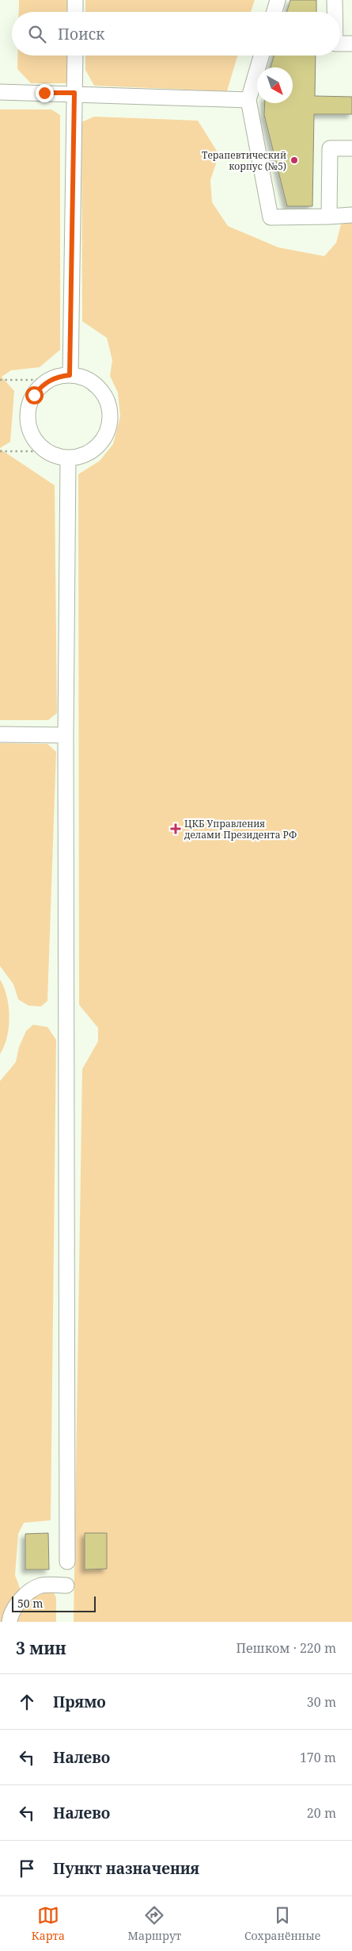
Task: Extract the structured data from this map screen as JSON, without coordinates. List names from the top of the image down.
{
  "places": {
    "other": ["Терапевтический корпус (№5)"],
    "health": ["ЦКБ Управления делами Президента РФ"]
  },
  "scale_bar": "50 m",
  "north": "bottom right",
  "page": {
    "search": "Поиск",
    "scale": "50 m",
    "heading": ["3 мин", "Пешком · 220 m"],
    "list": [
      ["Прямо", "30 m"],
      ["Налево", "170 m"],
      ["Налево", "20 m"],
      "Пункт назначения"
    ],
    "nav": ["Карта", "Маршрут", "Сохранённые"]
  }
}
